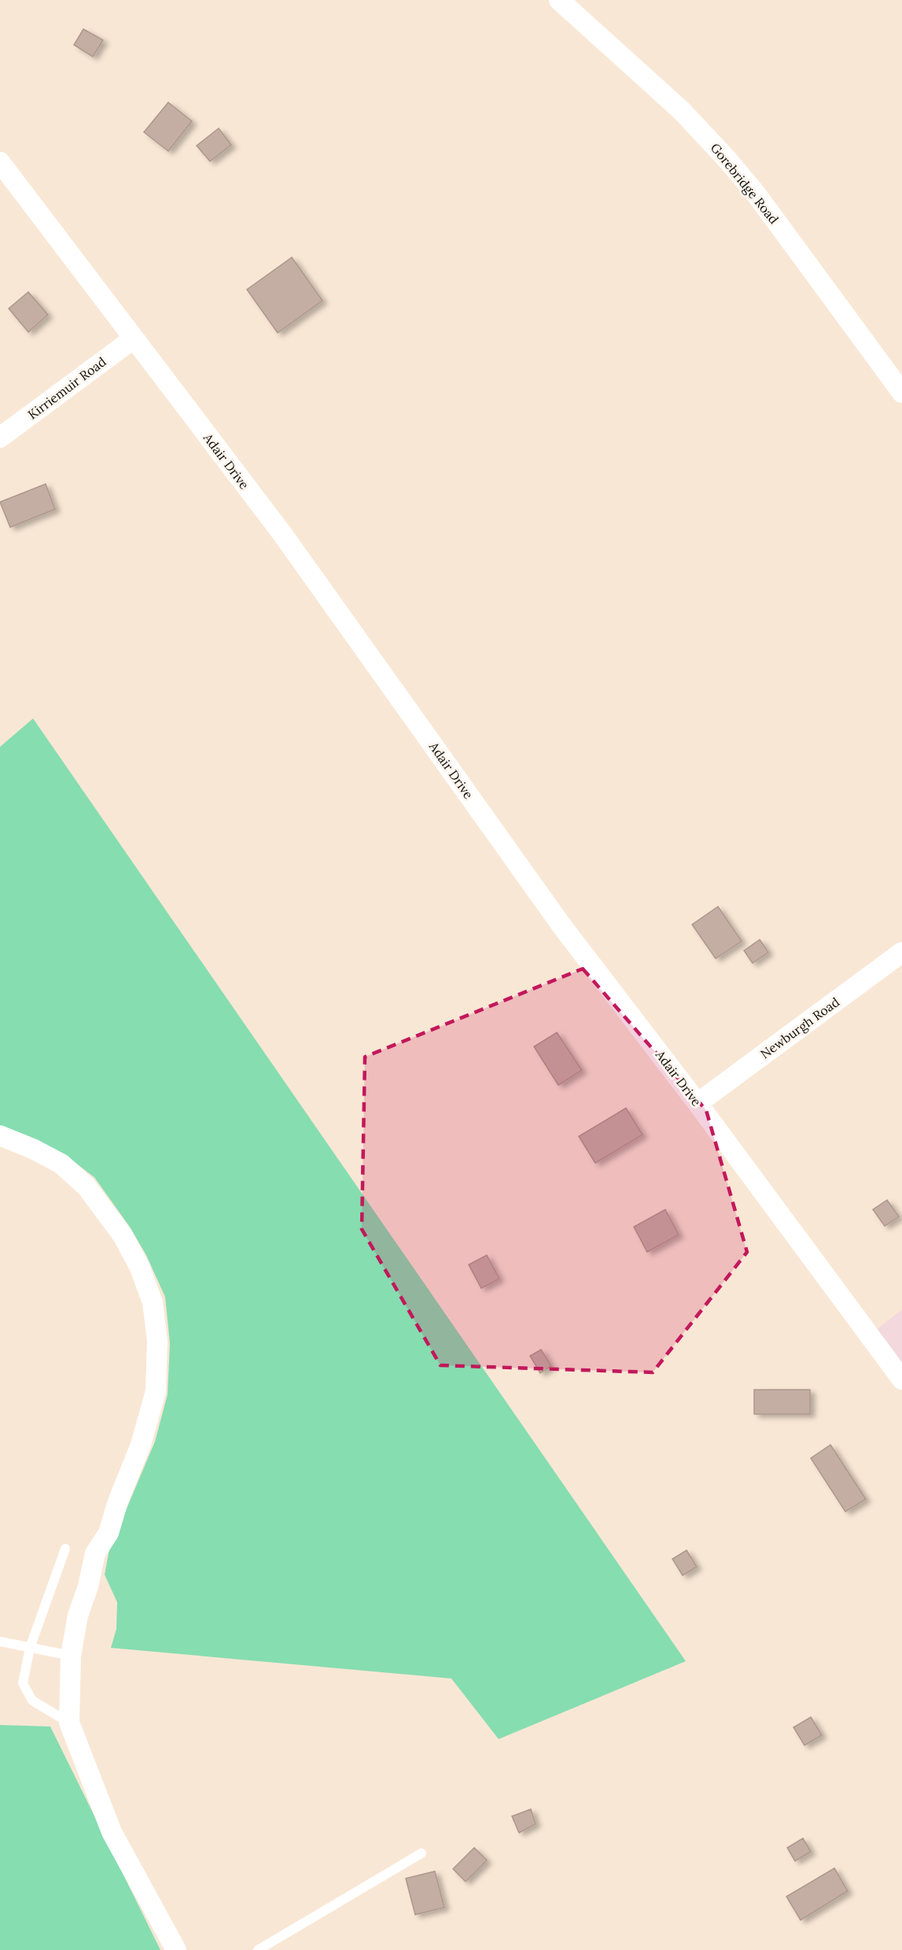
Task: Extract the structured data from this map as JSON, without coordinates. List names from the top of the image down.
{
  "streets": {
    "street": [
      "Gorebridge Road",
      "Kirriemuir Road",
      "Adair Drive",
      "Newburgh Road"
    ]
  },
  "crossings": [
    ["Kirriemuir Road", "Adair Drive"],
    ["Adair Drive", "Newburgh Road"]
  ]
}
